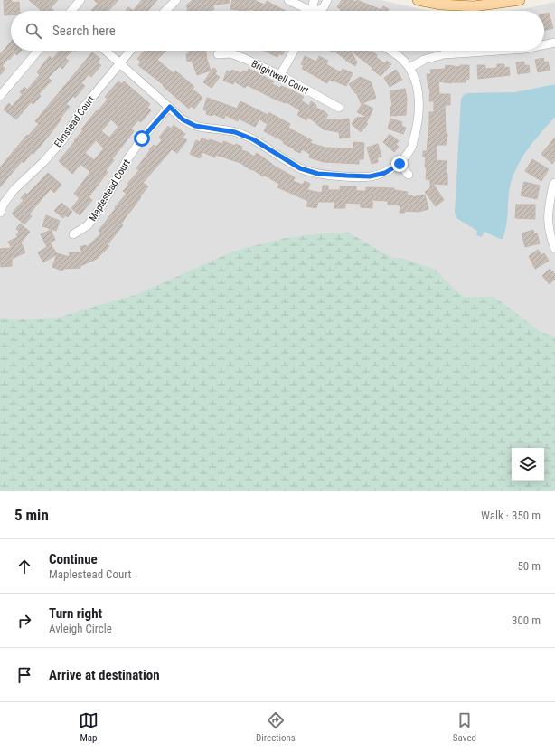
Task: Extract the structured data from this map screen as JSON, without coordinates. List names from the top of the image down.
{
  "streets": {
    "street": ["Brightwell Court", "Elmstead Court", "Maplestead Court"]
  },
  "page": {
    "search": "Search here",
    "heading": ["5 min", "Walk · 350 m"],
    "list": [
      ["Continue", "Maplestead Court", "50 m"],
      ["Turn right", "Avleigh Circle", "300 m"],
      "Arrive at destination"
    ],
    "nav": ["Map", "Directions", "Saved"]
  }
}
